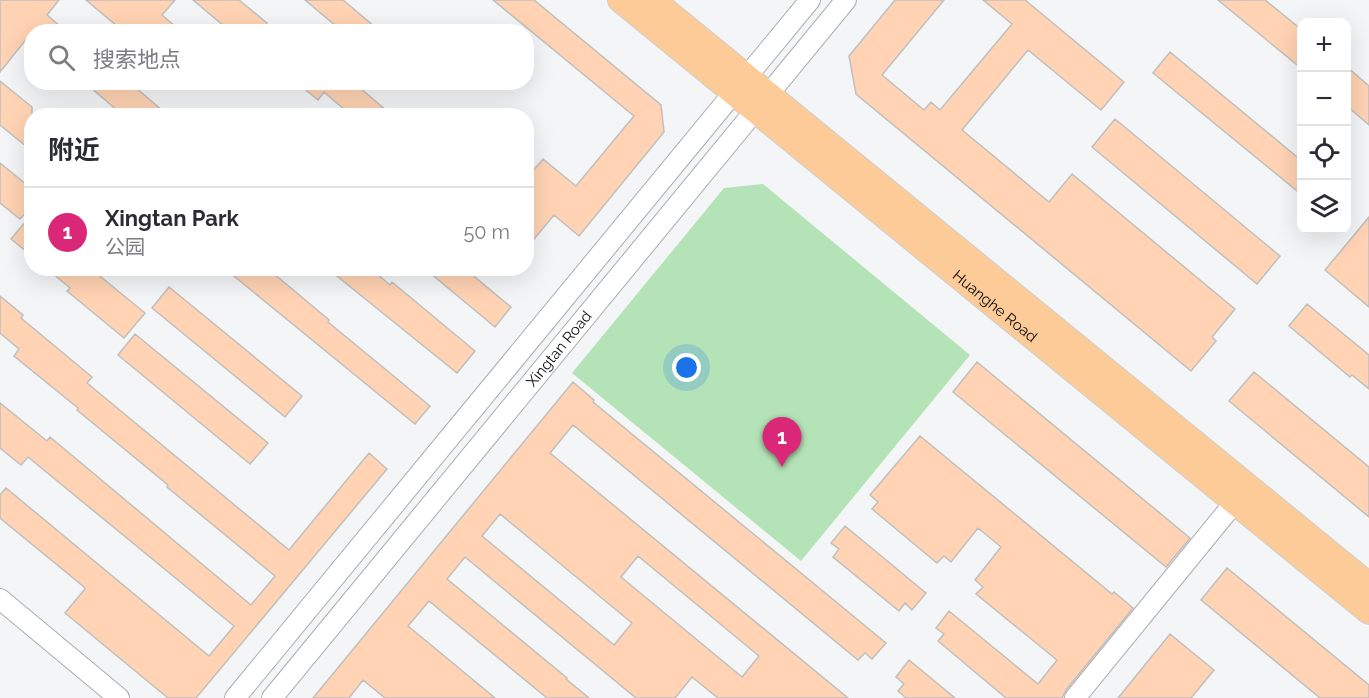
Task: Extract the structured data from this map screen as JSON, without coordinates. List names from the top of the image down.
{
  "streets": {
    "main road": ["Huanghe Road"],
    "street": ["Xingtan Road"]
  },
  "crossings": [
    ["Huanghe Road", "Xingtan Road"]
  ],
  "page": {
    "map_buttons": ["+", "−"],
    "search": "搜索地点",
    "heading": "附近",
    "list": [
      {
        "mark": "1",
        "name": "Xingtan Park",
        "note": "公园",
        "value": "50 m"
      }
    ],
    "pins": "1"
  }
}
